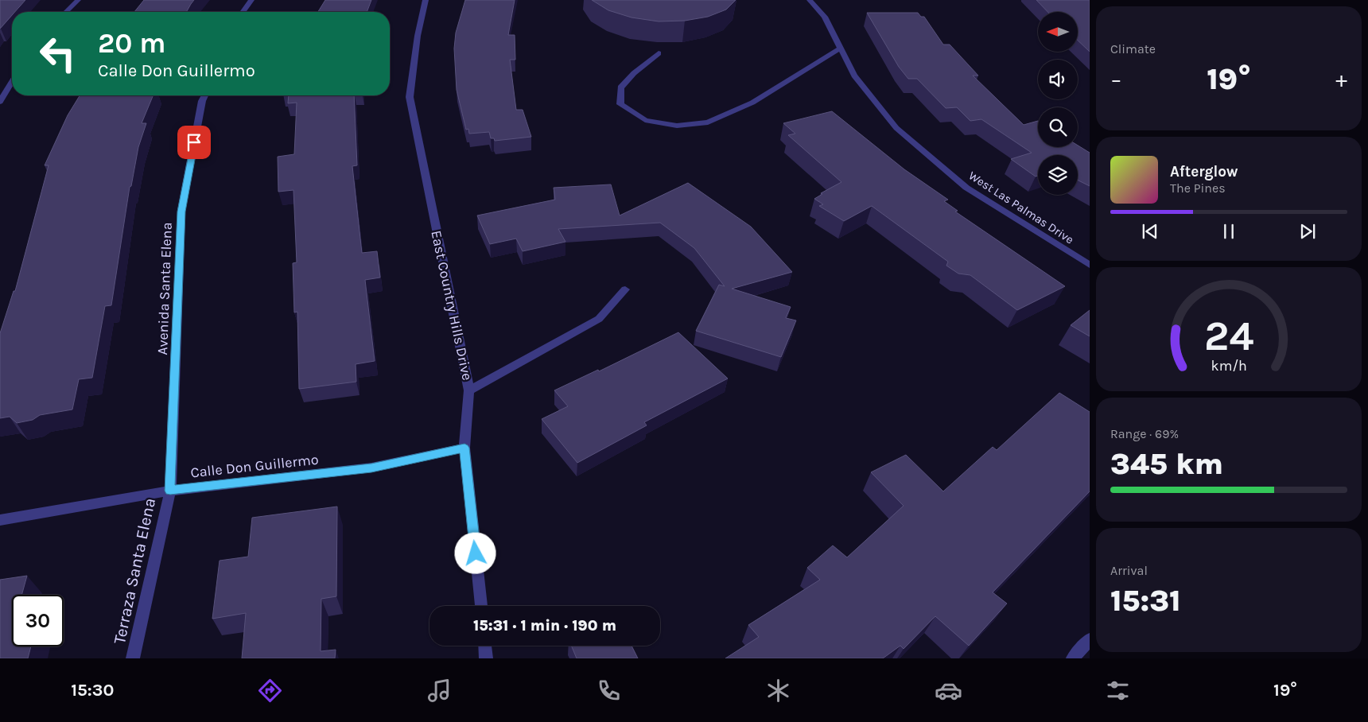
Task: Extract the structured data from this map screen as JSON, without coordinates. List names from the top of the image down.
{
  "streets": {
    "street": [
      "West Las Palmas Drive",
      "Avenida Santa Elena",
      "East Country Hills Drive",
      "Calle Don Guillermo",
      "Terraza Santa Elena"
    ]
  },
  "crossings": [
    ["Avenida Santa Elena", "Calle Don Guillermo"],
    ["Avenida Santa Elena", "Terraza Santa Elena"],
    ["East Country Hills Drive", "Calle Don Guillermo"],
    ["Calle Don Guillermo", "Terraza Santa Elena"]
  ],
  "north": "left",
  "page": {
    "tile": [
      "Climate",
      ["Range · 69%", "345 km"],
      ["Arrival", "15:31"]
    ],
    "turn": ["20 m", "Calle Don Guillermo"],
    "heat": ["−", "19°", "+"],
    "song": ["Afterglow", "The Pines"],
    "limit": "30",
    "trip": "15:31 · 1 min · 190 m",
    "tabs": ["15:30", "19°"],
    "gauge": ["24", "km/h"]
  }
}
